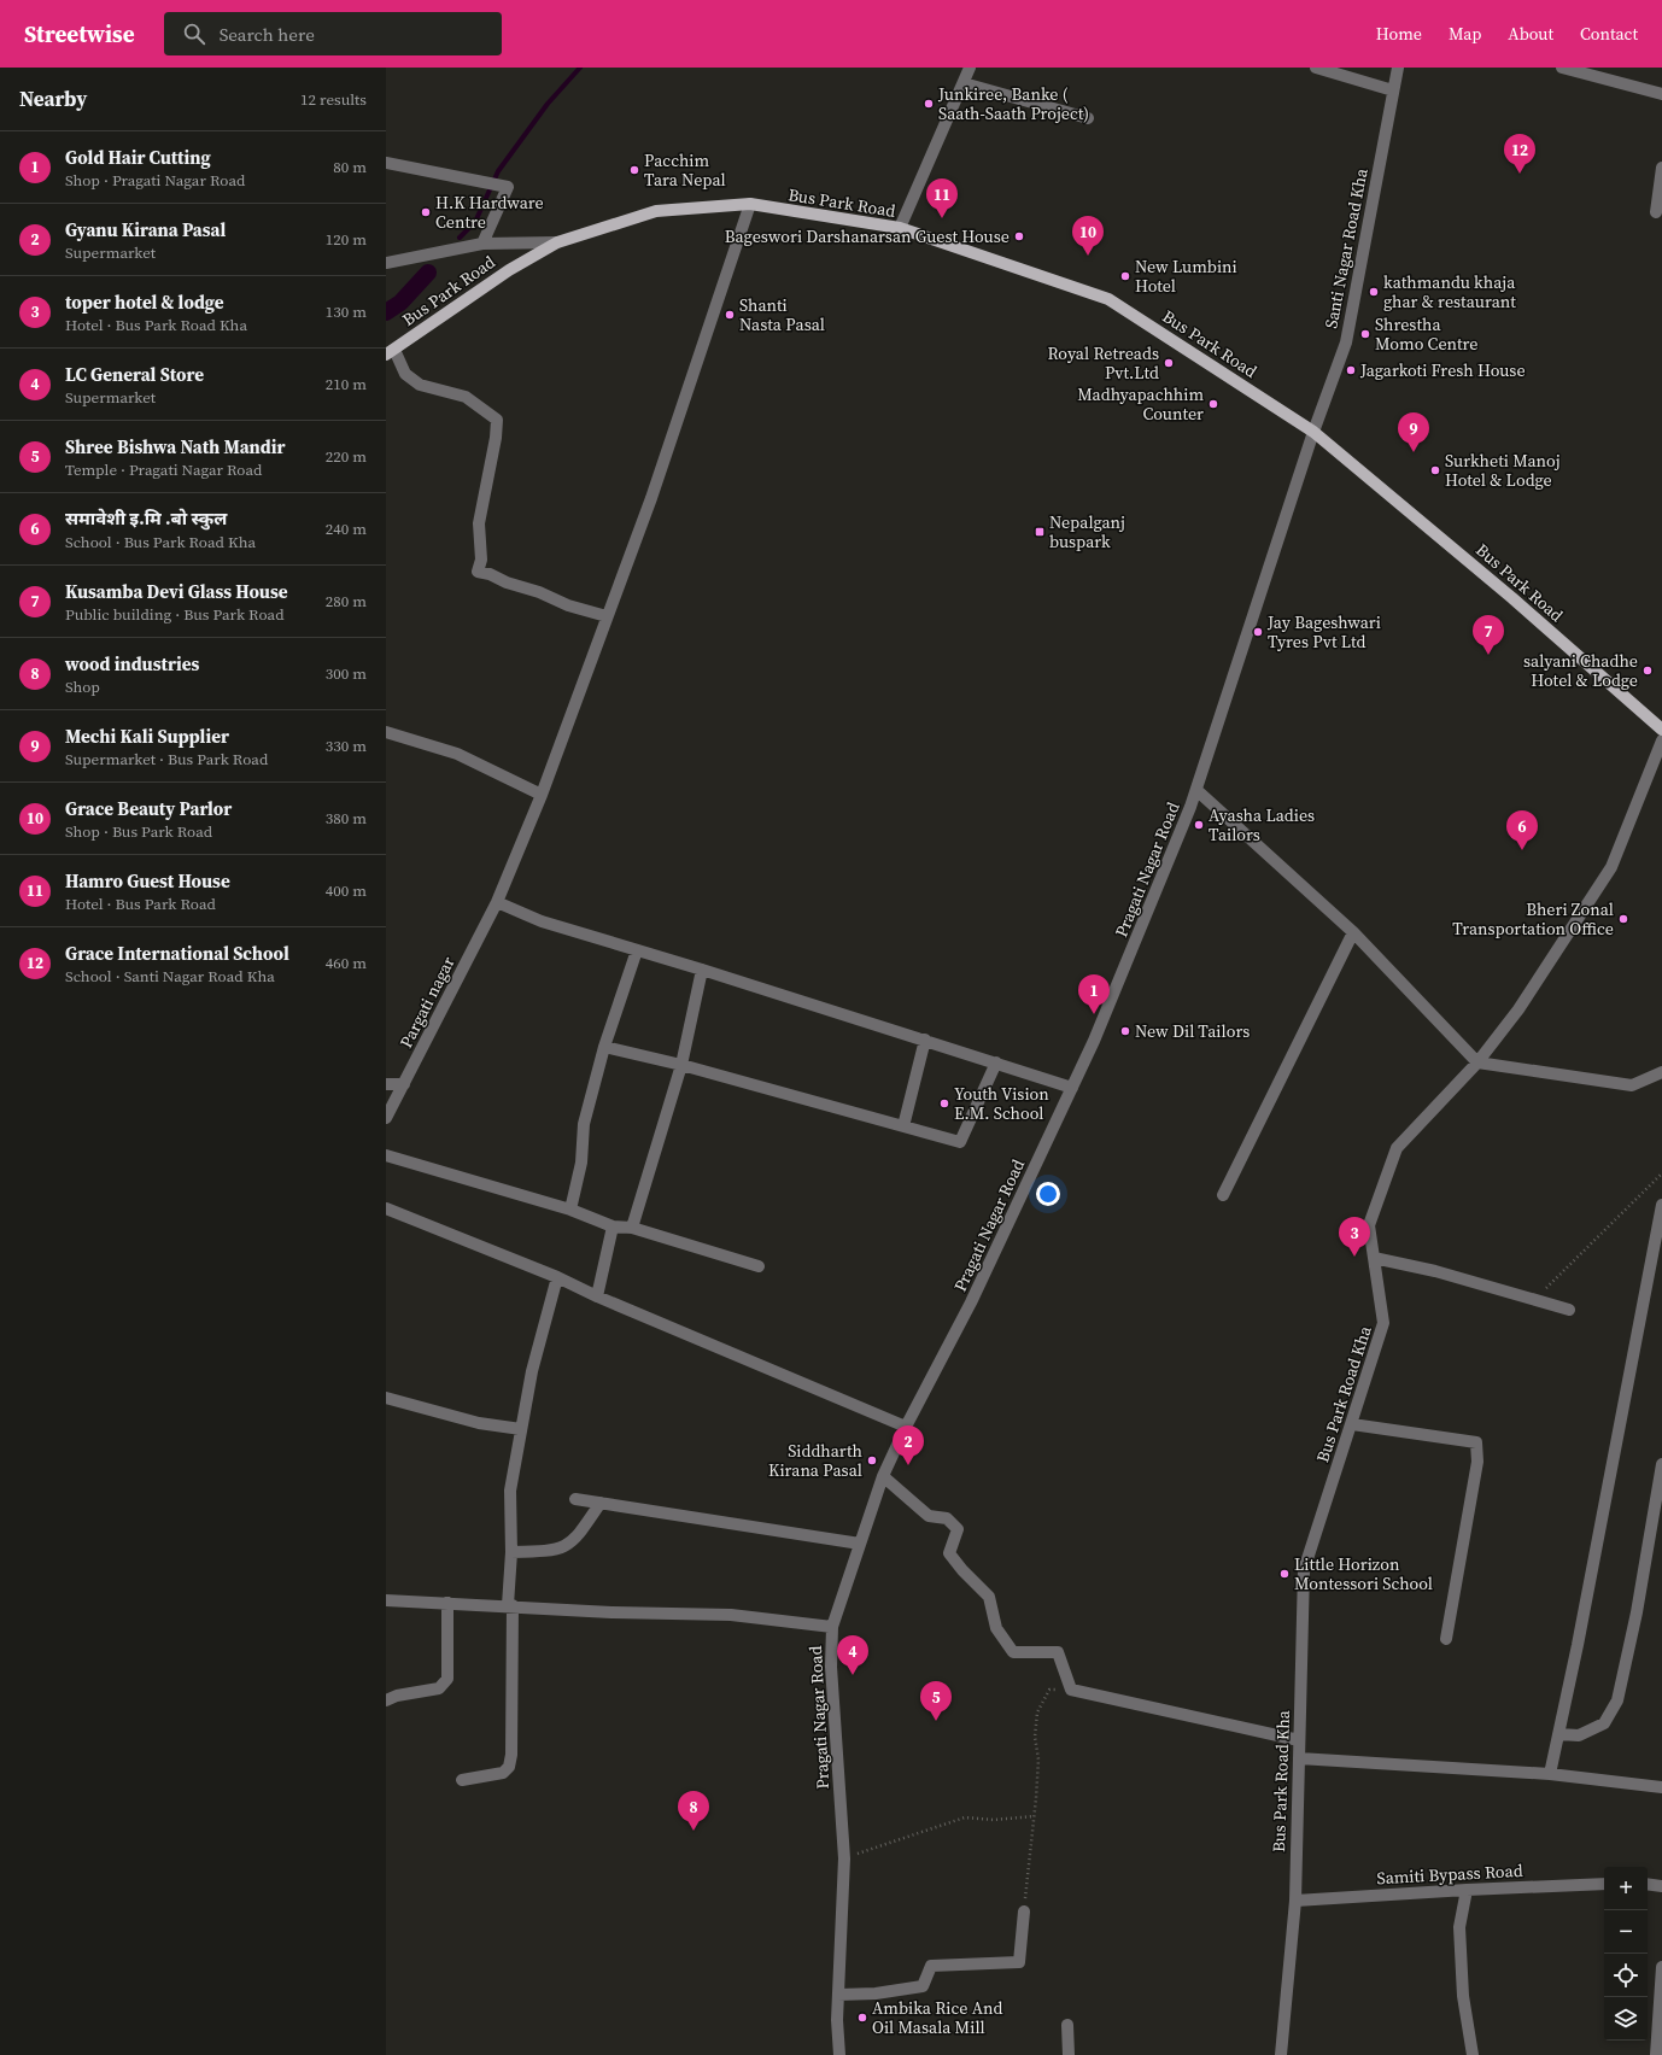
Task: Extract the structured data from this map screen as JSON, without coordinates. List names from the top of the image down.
{
  "streets": {
    "main road": ["Bus Park Road"],
    "street": [
      "Santi Nagar Road Kha",
      "Pragati Nagar Road",
      "Pargati nagar",
      "Bus Park Road Kha",
      "Samiti Bypass Road"
    ]
  },
  "crossings": [
    ["Bus Park Road", "Santi Nagar Road Kha"],
    ["Bus Park Road", "Pragati Nagar Road"],
    ["Bus Park Road", "Pargati nagar"],
    ["Santi Nagar Road Kha", "Pragati Nagar Road"],
    ["Bus Park Road Kha", "Samiti Bypass Road"]
  ],
  "places": {
    "other": [
      "Junkiree, Banke ( Saath-Saath Project)",
      "Pacchim Tara Nepal",
      "H.K Hardware Centre",
      "Bageswori Darshanarsan Guest House",
      "New Lumbini Hotel",
      "kathmandu khaja ghar & restaurant",
      "Shanti Nasta Pasal",
      "Shrestha Momo Centre",
      "Royal Retreads Pvt.Ltd",
      "Jagarkoti Fresh House",
      "Madhyapachhim Counter",
      "Surkheti Manoj Hotel & Lodge",
      "Jay Bageshwari Tyres Pvt Ltd",
      "salyani Chadhe Hotel & Lodge",
      "Ayasha Ladies Tailors",
      "Bheri Zonal Transportation Office",
      "New Dil Tailors",
      "Youth Vision E.M. School",
      "Siddharth Kirana Pasal",
      "Little Horizon Montessori School",
      "Ambika Rice And Oil Masala Mill"
    ],
    "transit": ["Nepalganj buspark"]
  },
  "page": {
    "header": "Streetwise",
    "search": "Search here",
    "nav": [
      "Home",
      "Map",
      "About",
      "Contact"
    ],
    "heading": ["Nearby", "12 results"],
    "list": [
      {
        "mark": "1",
        "name": "Gold Hair Cutting",
        "note": "Shop · Pragati Nagar Road",
        "value": "80 m"
      },
      {
        "mark": "2",
        "name": "Gyanu Kirana Pasal",
        "note": "Supermarket",
        "value": "120 m"
      },
      {
        "mark": "3",
        "name": "toper hotel & lodge",
        "note": "Hotel · Bus Park Road Kha",
        "value": "130 m"
      },
      {
        "mark": "4",
        "name": "LC General Store",
        "note": "Supermarket",
        "value": "210 m"
      },
      {
        "mark": "5",
        "name": "Shree Bishwa Nath Mandir",
        "note": "Temple · Pragati Nagar Road",
        "value": "220 m"
      },
      {
        "mark": "6",
        "name": "समावेशी इ.मि .बाे स्कुल",
        "note": "School · Bus Park Road Kha",
        "value": "240 m"
      },
      {
        "mark": "7",
        "name": "Kusamba Devi Glass House",
        "note": "Public building · Bus Park Road",
        "value": "280 m"
      },
      {
        "mark": "8",
        "name": "wood industries",
        "note": "Shop",
        "value": "300 m"
      },
      {
        "mark": "9",
        "name": "Mechi Kali Supplier",
        "note": "Supermarket · Bus Park Road",
        "value": "330 m"
      },
      {
        "mark": "10",
        "name": "Grace Beauty Parlor",
        "note": "Shop · Bus Park Road",
        "value": "380 m"
      },
      {
        "mark": "11",
        "name": "Hamro Guest House",
        "note": "Hotel · Bus Park Road",
        "value": "400 m"
      },
      {
        "mark": "12",
        "name": "Grace International School",
        "note": "School · Santi Nagar Road Kha",
        "value": "460 m"
      }
    ],
    "pins": [
      "12",
      "11",
      "10",
      "9",
      "7",
      "6",
      "1",
      "3",
      "2",
      "4",
      "5",
      "8"
    ],
    "map_buttons": ["+", "−"]
  }
}
